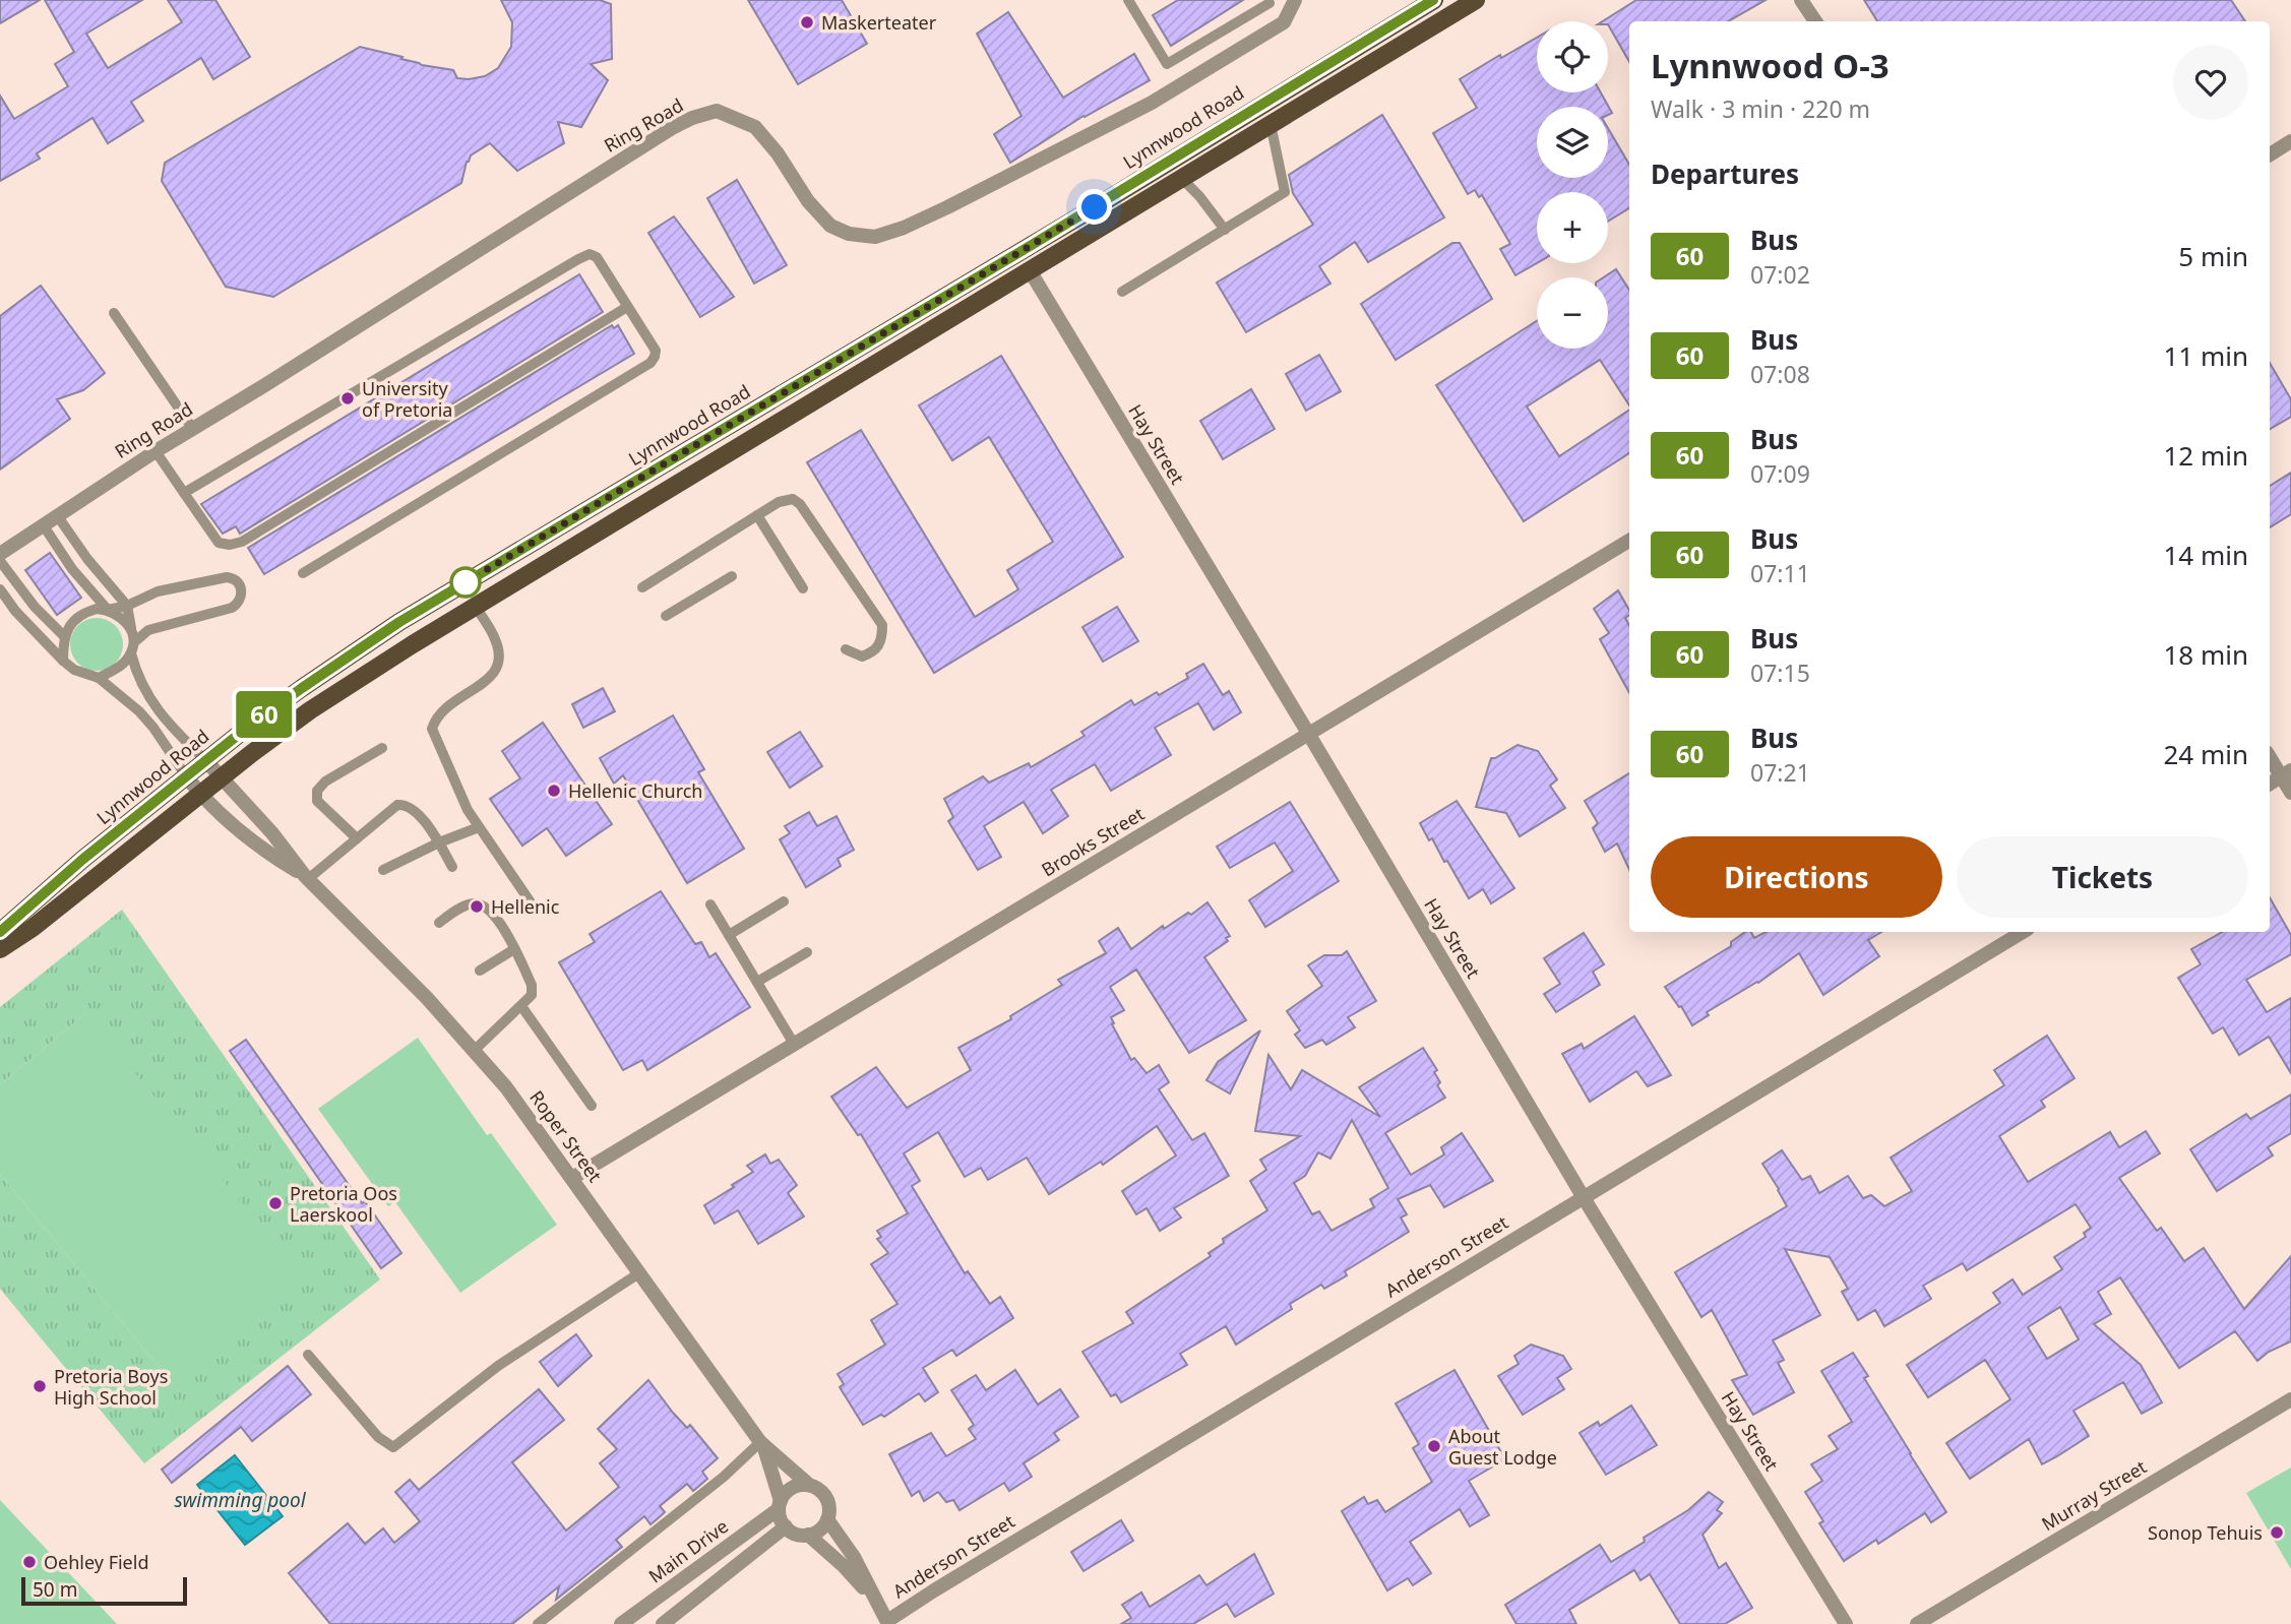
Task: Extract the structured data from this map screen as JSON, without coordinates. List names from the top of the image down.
{
  "streets": {
    "main road": ["Lynnwood Road"],
    "street": [
      "Ring Road",
      "Hay Street",
      "Brooks Street",
      "Roper Street",
      "Anderson Street",
      "Murray Street",
      "Main Drive"
    ]
  },
  "crossings": [
    ["Lynnwood Road", "Roper Street"],
    ["Hay Street", "Brooks Street"],
    ["Hay Street", "Anderson Street"],
    ["Brooks Street", "Roper Street"],
    ["Roper Street", "Main Drive"]
  ],
  "water": ["swimming pool"],
  "places": [
    "Maskerteater",
    "University of Pretoria",
    "Hellenic Church",
    "Hellenic",
    "Pretoria Oos Laerskool",
    "Pretoria Boys High School",
    "About Guest Lodge",
    "Sonop Tehuis",
    "Oehley Field"
  ],
  "lines": ["bus line 60"],
  "scale_bar": "50 m",
  "page": {
    "on_map": "60",
    "map_buttons": ["+", "−"],
    "heading": [
      ["Lynnwood O-3", "Walk · 3 min · 220 m"],
      "Departures"
    ],
    "list": [
      {
        "mark": "60",
        "name": "Bus",
        "note": "07:02",
        "value": "5 min"
      },
      {
        "mark": "60",
        "name": "Bus",
        "note": "07:08",
        "value": "11 min"
      },
      {
        "mark": "60",
        "name": "Bus",
        "note": "07:09",
        "value": "12 min"
      },
      {
        "mark": "60",
        "name": "Bus",
        "note": "07:11",
        "value": "14 min"
      },
      {
        "mark": "60",
        "name": "Bus",
        "note": "07:15",
        "value": "18 min"
      },
      {
        "mark": "60",
        "name": "Bus",
        "note": "07:21",
        "value": "24 min"
      }
    ],
    "buttons": ["Directions", "Tickets"],
    "scale": "50 m"
  }
}
